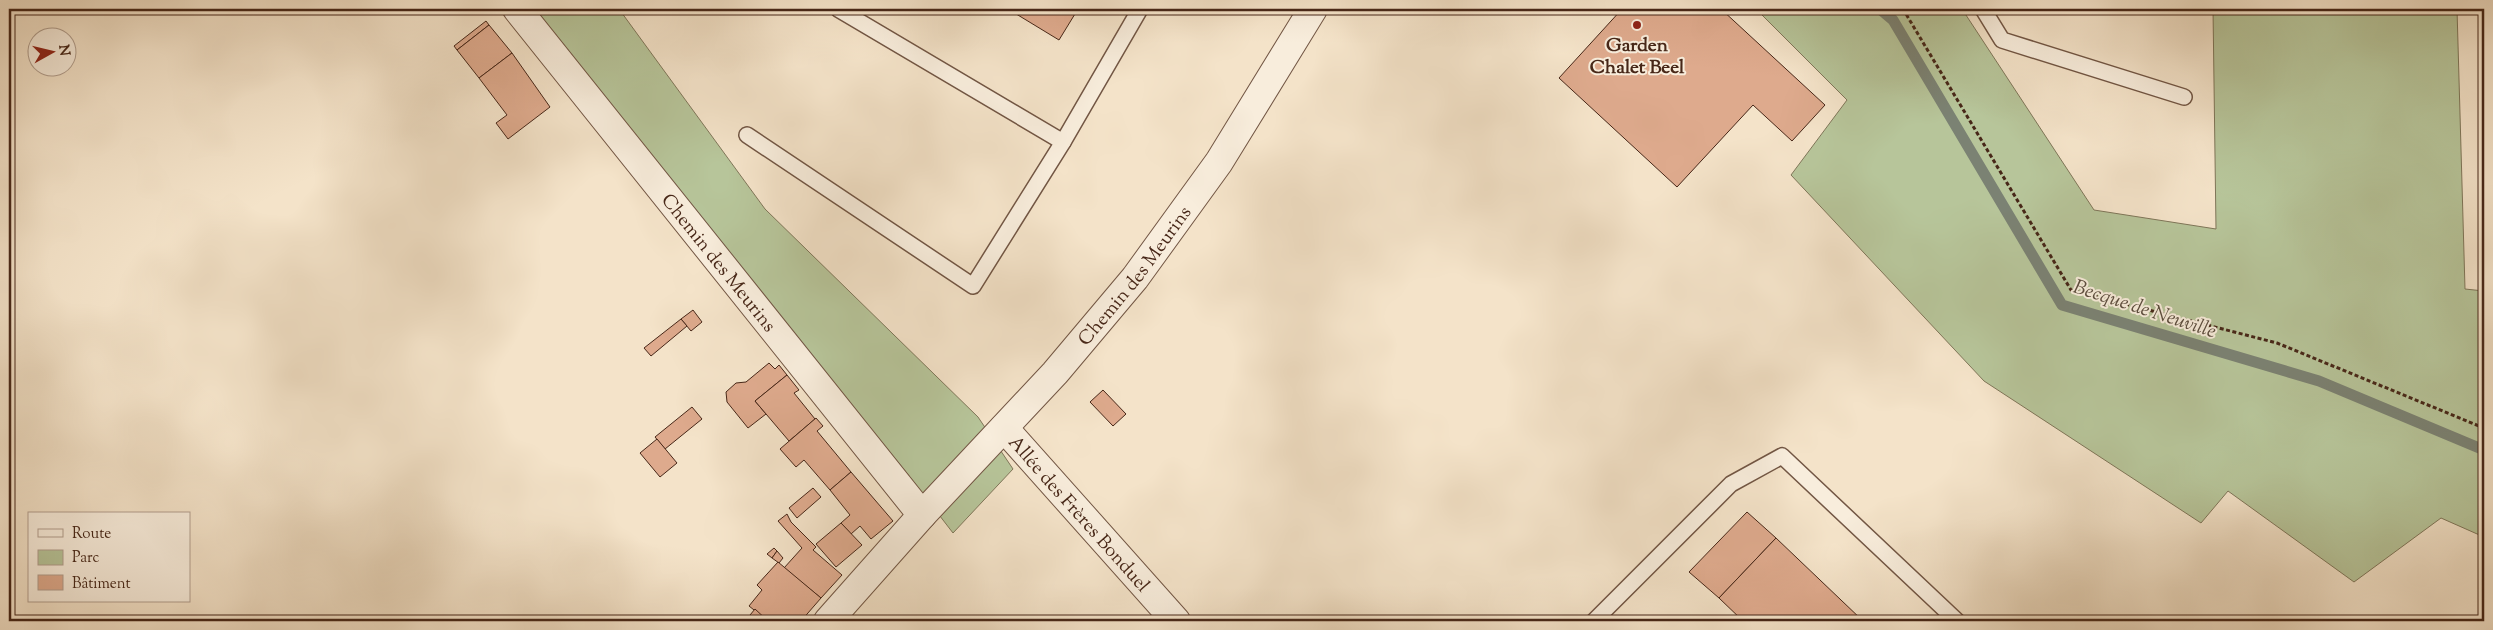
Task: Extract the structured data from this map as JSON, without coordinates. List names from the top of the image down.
{
  "streets": {
    "street": ["Chemin des Meurins", "Allée des Frères Bonduel"]
  },
  "crossings": [
    ["Chemin des Meurins", "Allée des Frères Bonduel"]
  ],
  "water": ["Becque de Neuville"],
  "places": ["Garden Chalet Beel"],
  "legend": ["Route", "Parc", "Bâtiment"],
  "north": "right"
}
